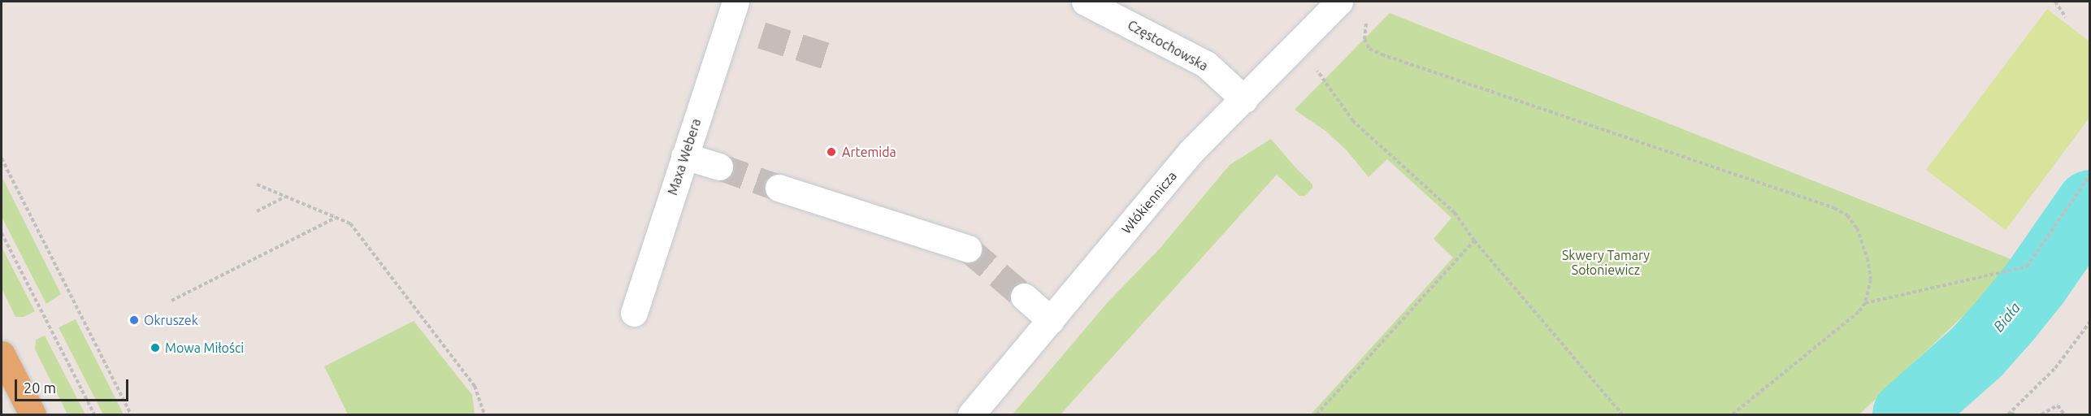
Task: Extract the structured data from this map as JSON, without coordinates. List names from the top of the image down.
{
  "streets": {
    "street": ["Częstochowska", "Maxa Webera", "Włókiennicza"]
  },
  "crossings": [
    ["Częstochowska", "Włókiennicza"]
  ],
  "water": ["Biała"],
  "parks": ["Skwery Tamary Sołoniewicz"],
  "places": ["Artemida", "Okruszek", "Mowa Miłości"],
  "scale_bar": "20 m"
}
